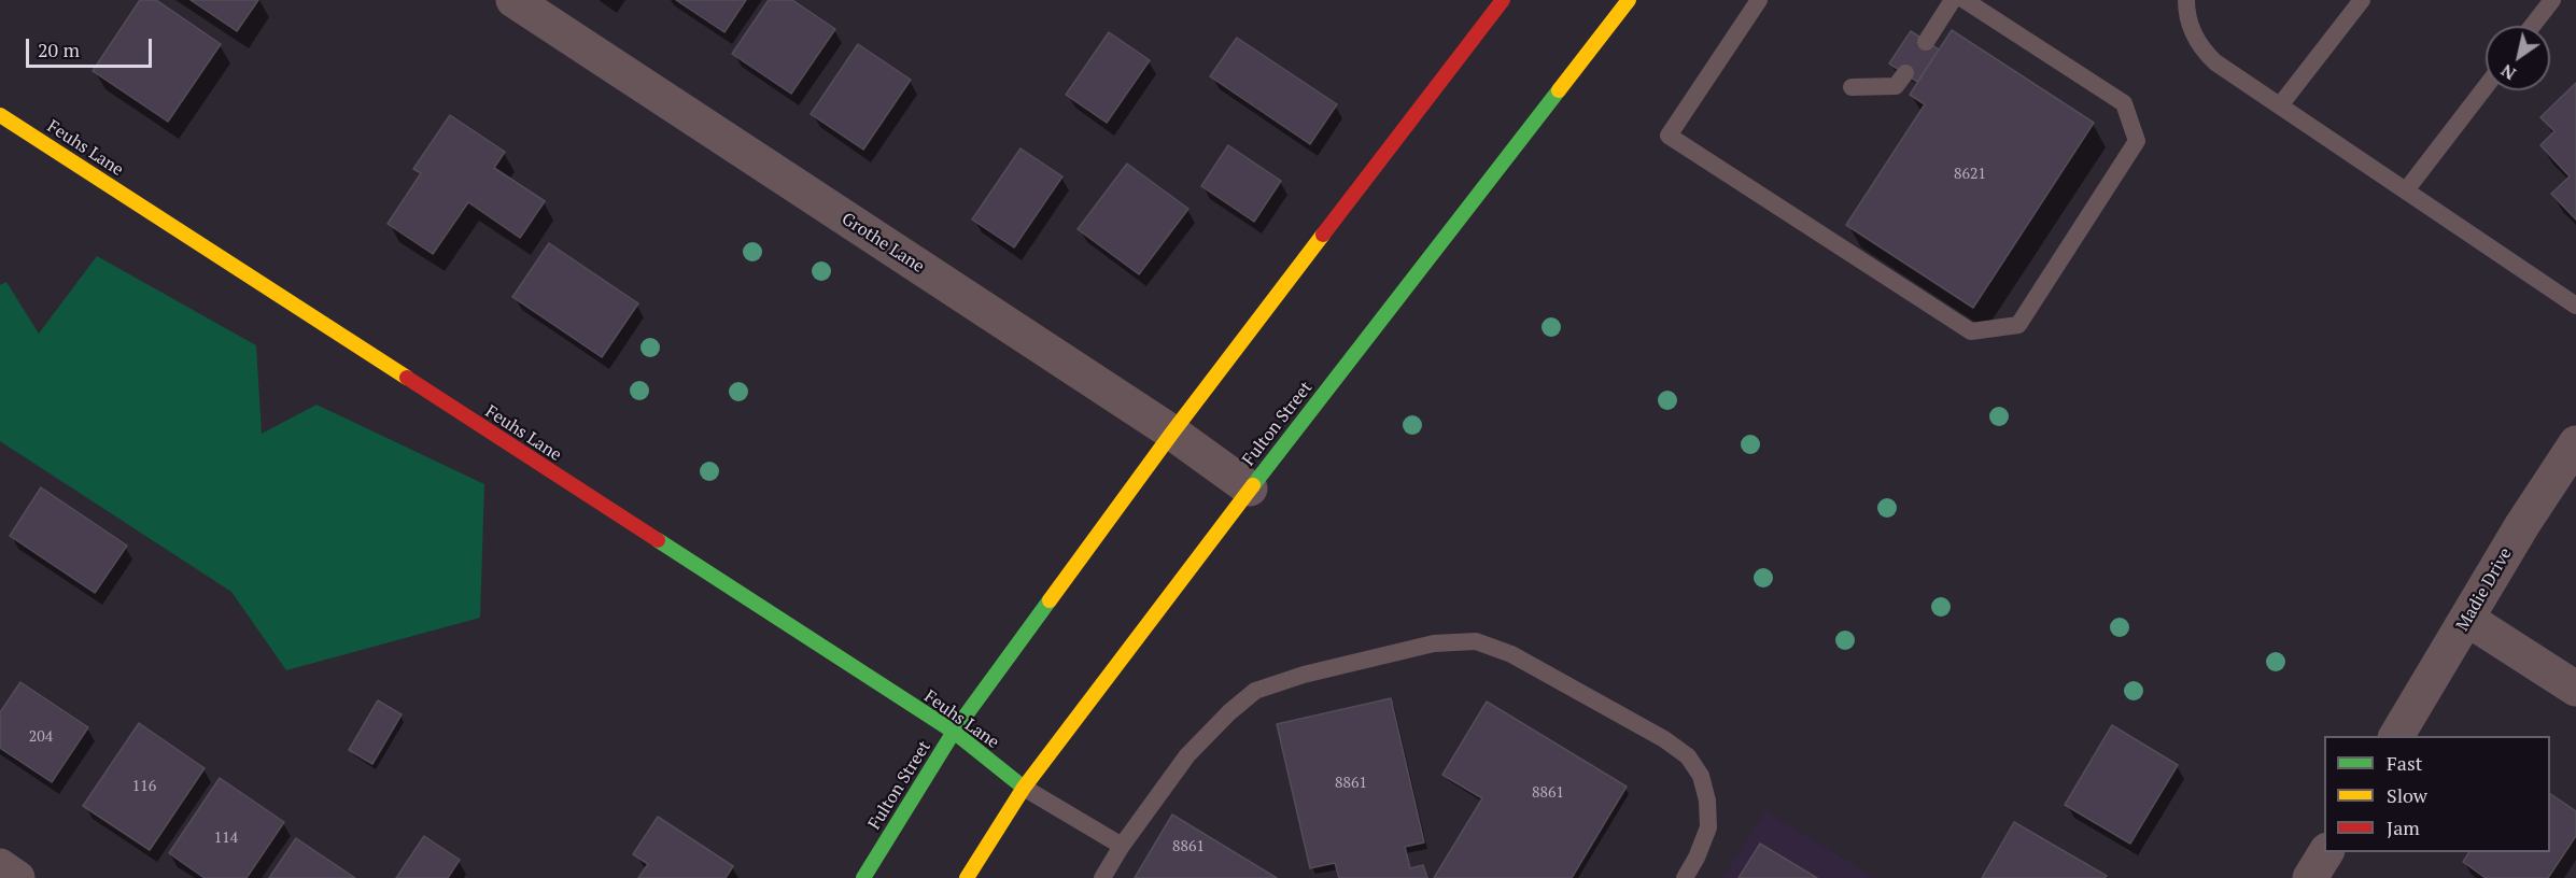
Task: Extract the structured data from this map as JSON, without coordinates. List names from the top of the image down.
{
  "streets": {
    "main road": ["Feuhs Lane", "Fulton Street"],
    "street": ["Grothe Lane", "Madie Drive"]
  },
  "crossings": [
    ["Feuhs Lane", "Fulton Street"],
    ["Grothe Lane", "Fulton Street"]
  ],
  "house_numbers": [
    "8621",
    "204",
    "8861",
    "116",
    "8861",
    "114",
    "8861"
  ],
  "legend": ["Fast", "Slow", "Jam"],
  "scale_bar": "20 m",
  "north": "bottom left"
}
